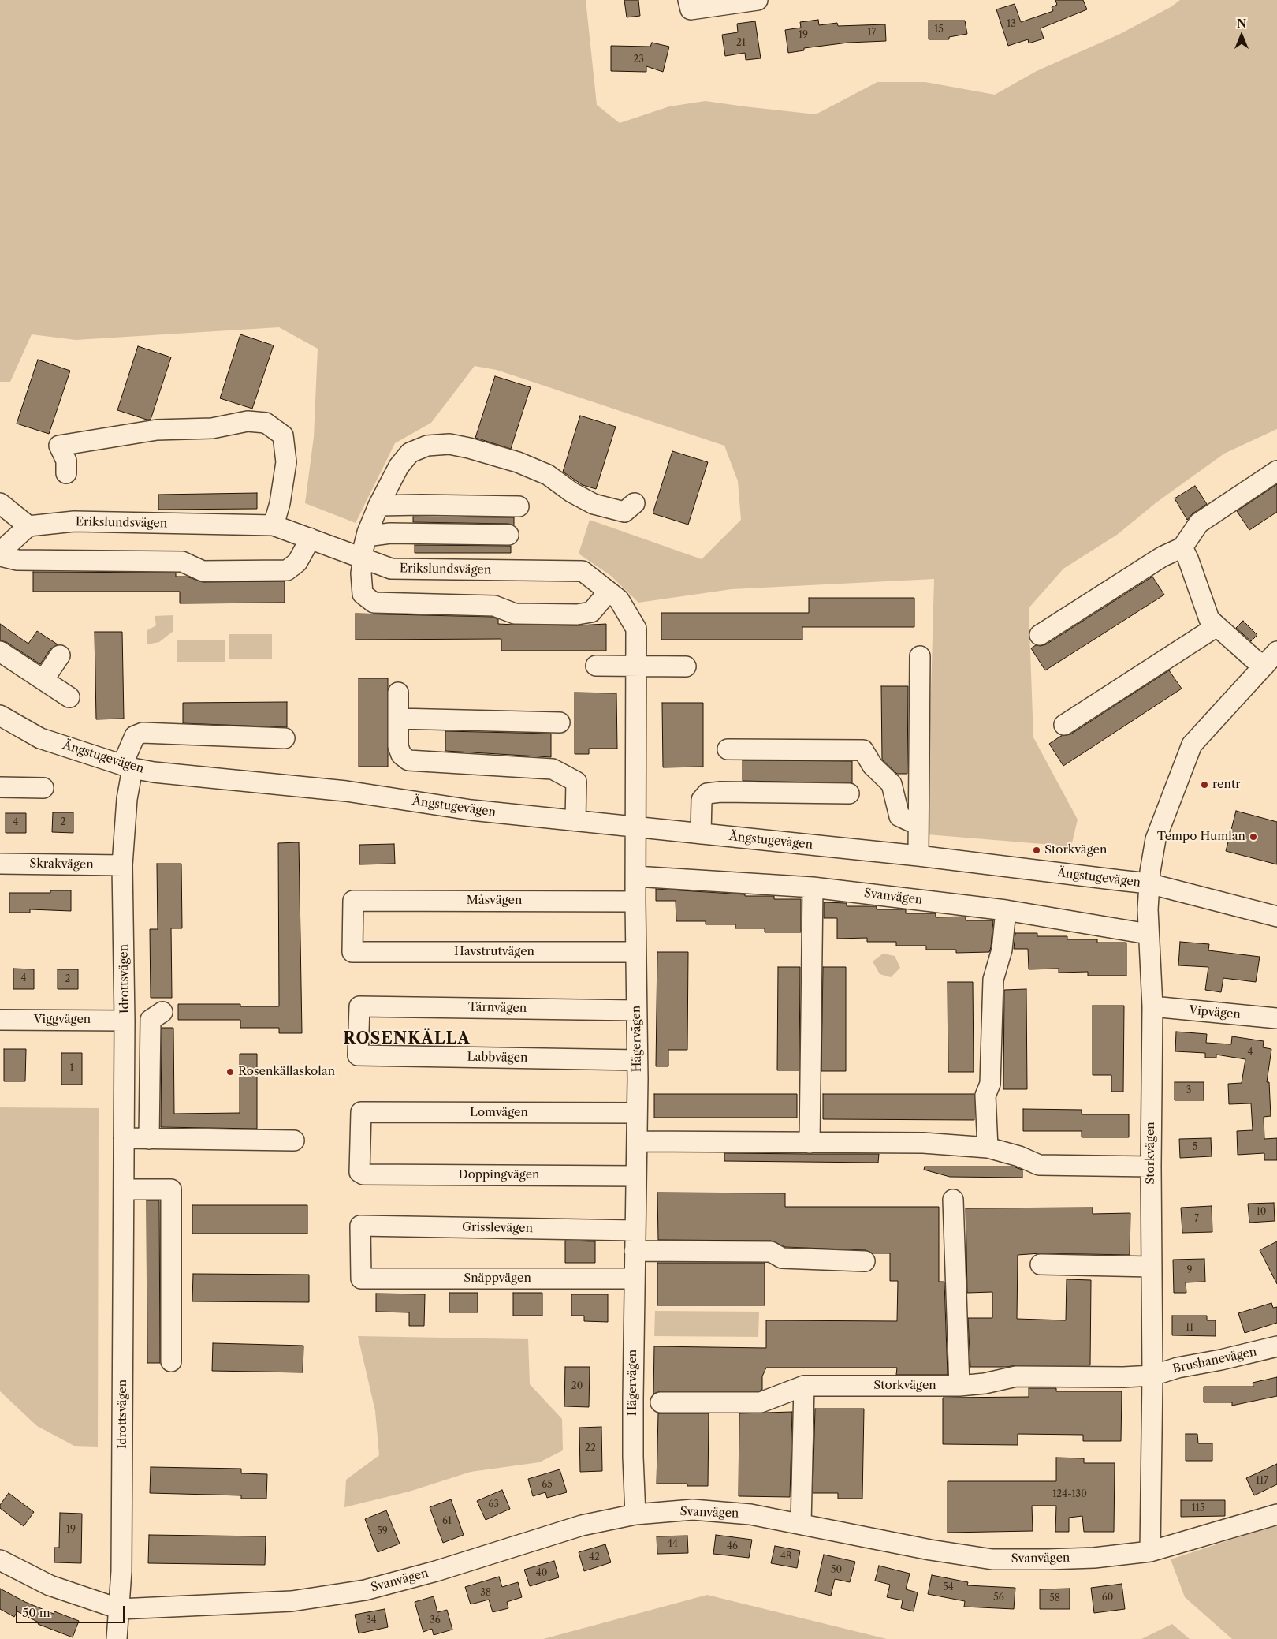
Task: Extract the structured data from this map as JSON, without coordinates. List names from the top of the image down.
{
  "streets": {
    "street": [
      "Erikslundsvägen",
      "Ängstugevägen",
      "Skrakvägen",
      "Svanvägen",
      "Måsvägen",
      "Havstrutvägen",
      "Idrottsvägen",
      "Tärnvägen",
      "Vipvägen",
      "Viggvägen",
      "Hägervägen",
      "Labbvägen",
      "Lomvägen",
      "Storkvägen",
      "Doppingvägen",
      "Grisslevägen",
      "Snäppvägen",
      "Brushanevägen"
    ]
  },
  "crossings": [
    ["Erikslundsvägen", "Ängstugevägen"],
    ["Erikslundsvägen", "Hägervägen"],
    ["Ängstugevägen", "Idrottsvägen"],
    ["Ängstugevägen", "Hägervägen"],
    ["Ängstugevägen", "Storkvägen"],
    ["Skrakvägen", "Idrottsvägen"],
    ["Svanvägen", "Idrottsvägen"],
    ["Svanvägen", "Hägervägen"],
    ["Svanvägen", "Storkvägen"],
    ["Måsvägen", "Havstrutvägen"],
    ["Måsvägen", "Hägervägen"],
    ["Havstrutvägen", "Hägervägen"],
    ["Idrottsvägen", "Viggvägen"],
    ["Tärnvägen", "Hägervägen"],
    ["Tärnvägen", "Labbvägen"],
    ["Vipvägen", "Storkvägen"],
    ["Hägervägen", "Labbvägen"],
    ["Hägervägen", "Lomvägen"],
    ["Hägervägen", "Doppingvägen"],
    ["Hägervägen", "Grisslevägen"],
    ["Hägervägen", "Snäppvägen"],
    ["Lomvägen", "Doppingvägen"],
    ["Storkvägen", "Brushanevägen"],
    ["Grisslevägen", "Snäppvägen"]
  ],
  "districts": ["ROSENKÄLLA"],
  "places": [
    "rentr",
    "Tempo Humlan",
    "Storkvägen",
    "Rosenkällaskolan"
  ],
  "house_numbers": [
    "13",
    "15",
    "17",
    "19",
    "21",
    "23",
    "4",
    "2",
    "4",
    "2",
    "4",
    "1",
    "3",
    "5",
    "10",
    "7",
    "9",
    "11",
    "20",
    "22",
    "117",
    "65",
    "124-130",
    "63",
    "115",
    "61",
    "19",
    "59",
    "44",
    "46",
    "48",
    "42",
    "50",
    "40",
    "54",
    "38",
    "56",
    "60",
    "58",
    "34",
    "36"
  ],
  "scale_bar": "50 m",
  "north": "top"
}
